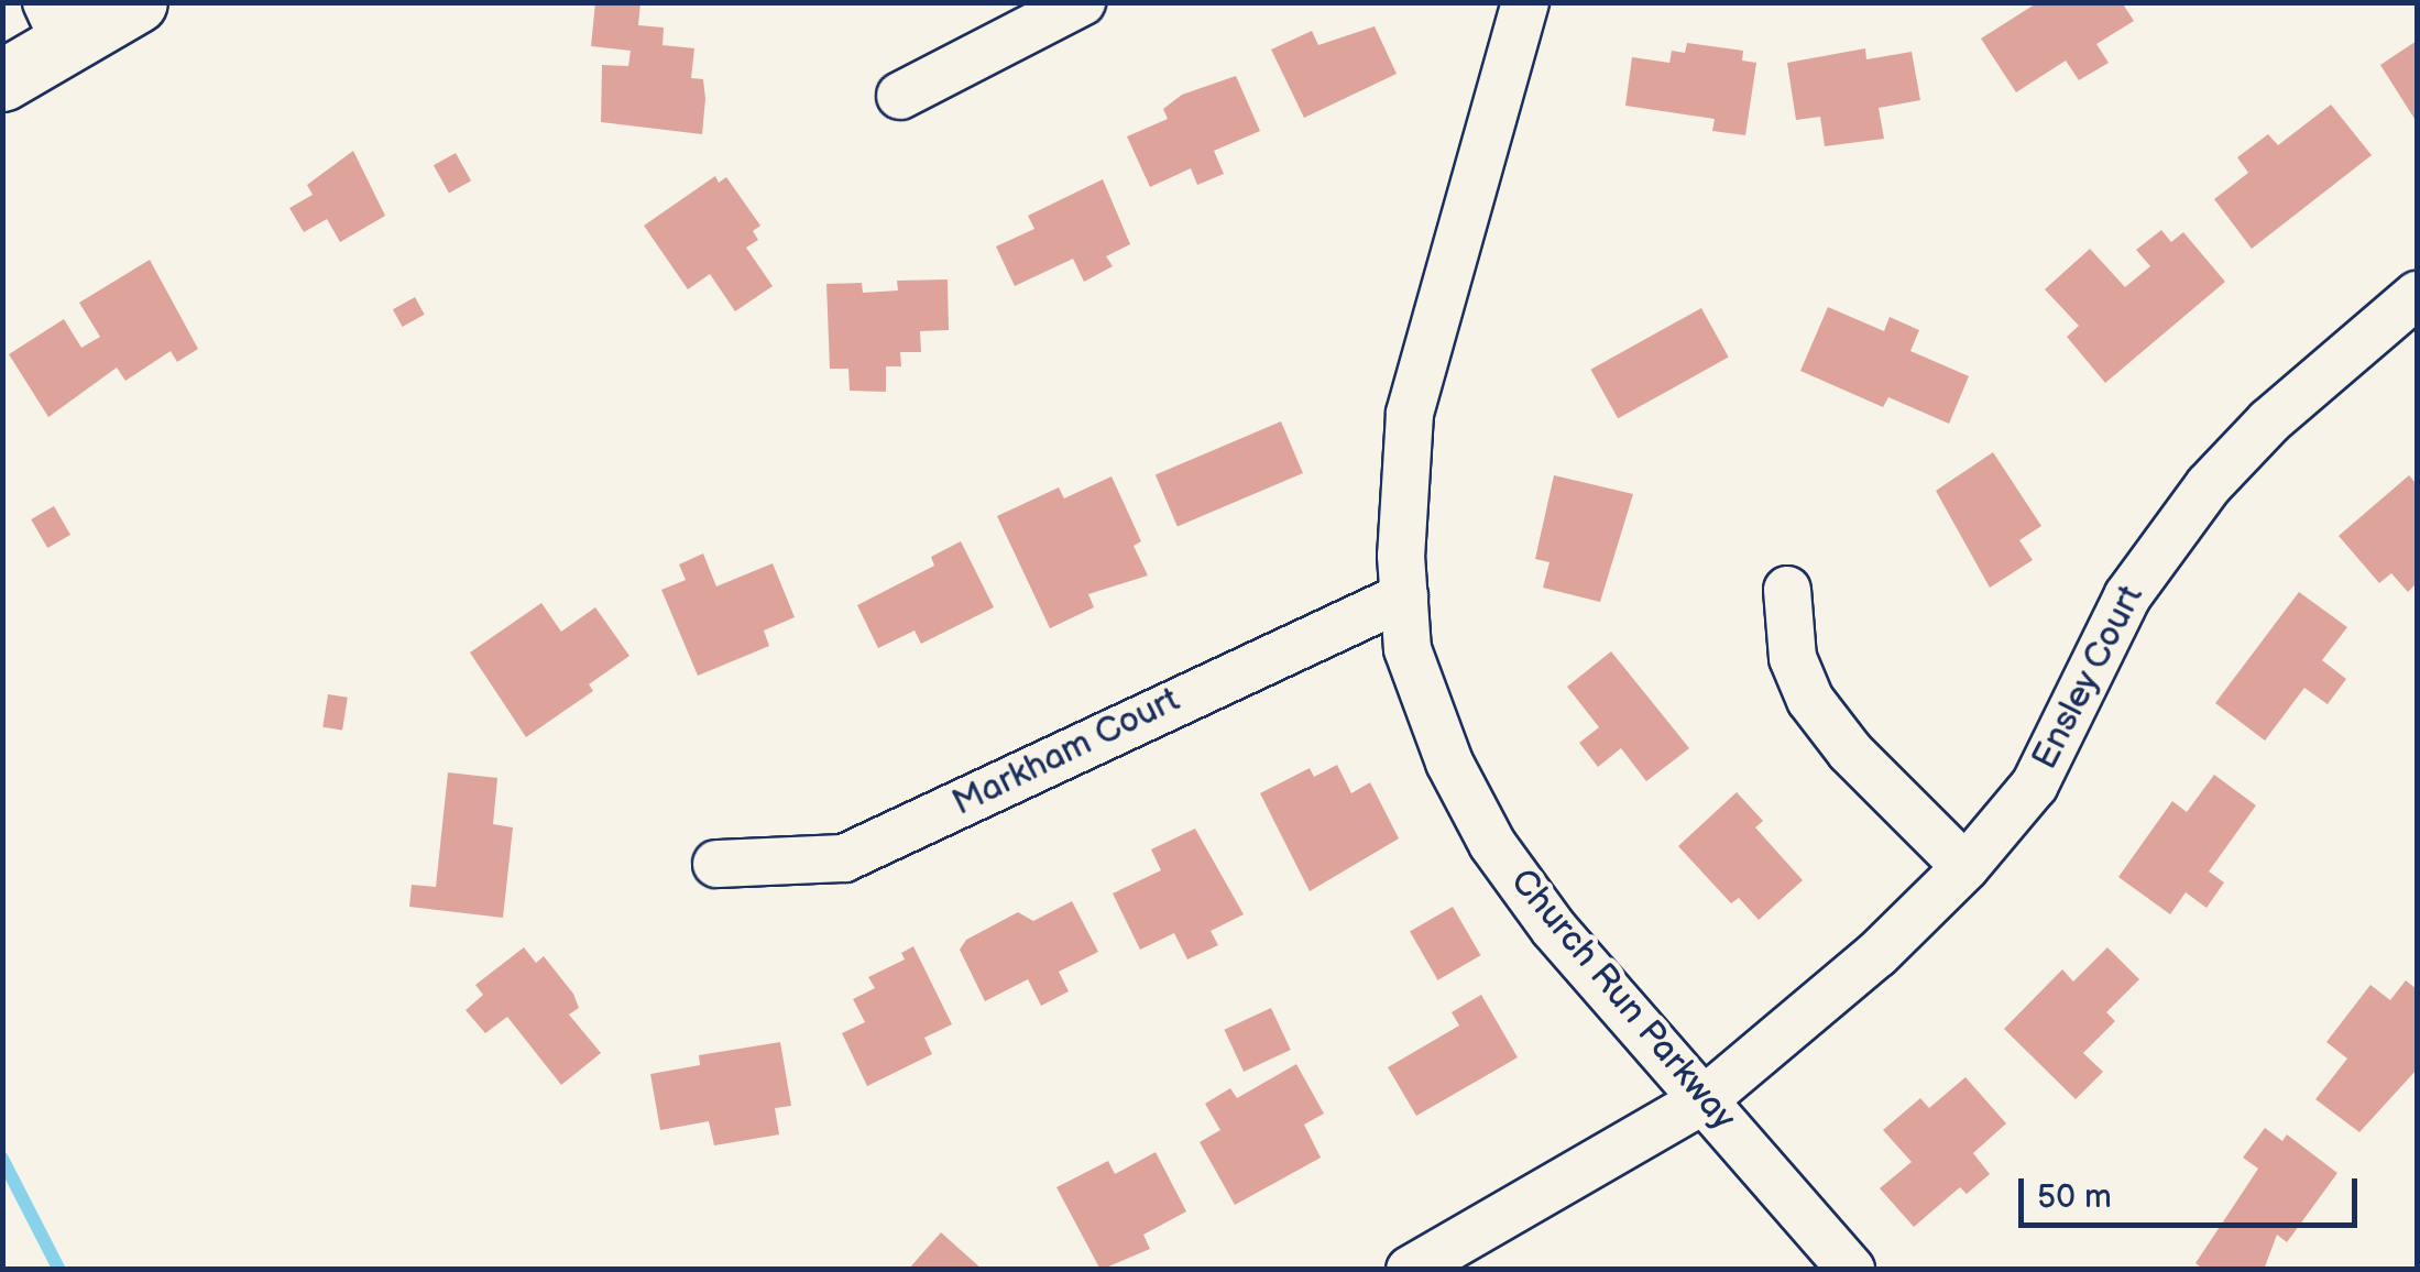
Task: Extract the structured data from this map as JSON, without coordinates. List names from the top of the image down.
{
  "streets": {
    "street": ["Ensley Court", "Markham Court", "Church Run Parkway"]
  },
  "crossings": [
    ["Ensley Court", "Church Run Parkway"],
    ["Markham Court", "Church Run Parkway"]
  ],
  "scale_bar": "50 m"
}
